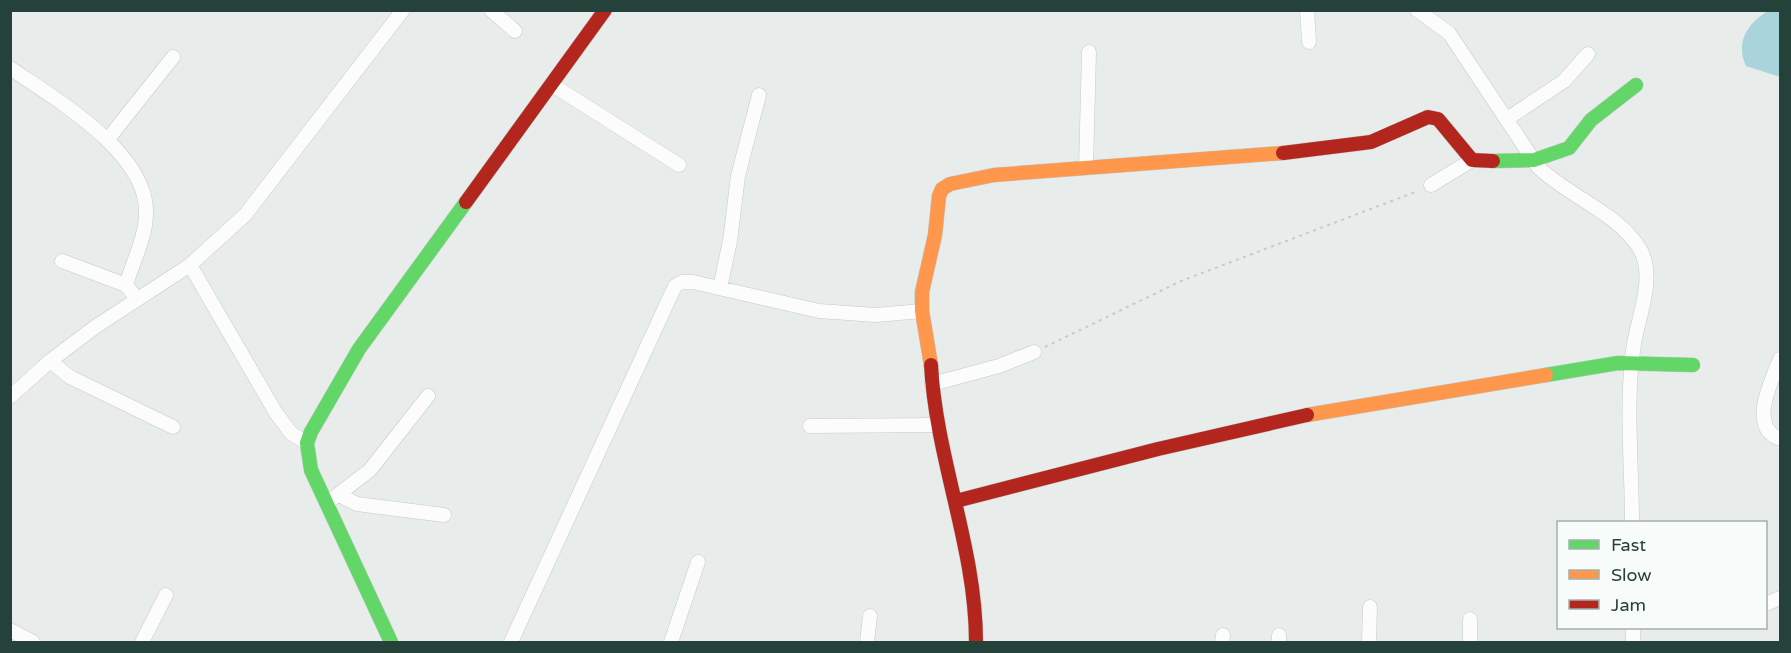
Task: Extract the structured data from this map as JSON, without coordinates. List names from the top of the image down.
{
  "legend": ["Fast", "Slow", "Jam"]
}
